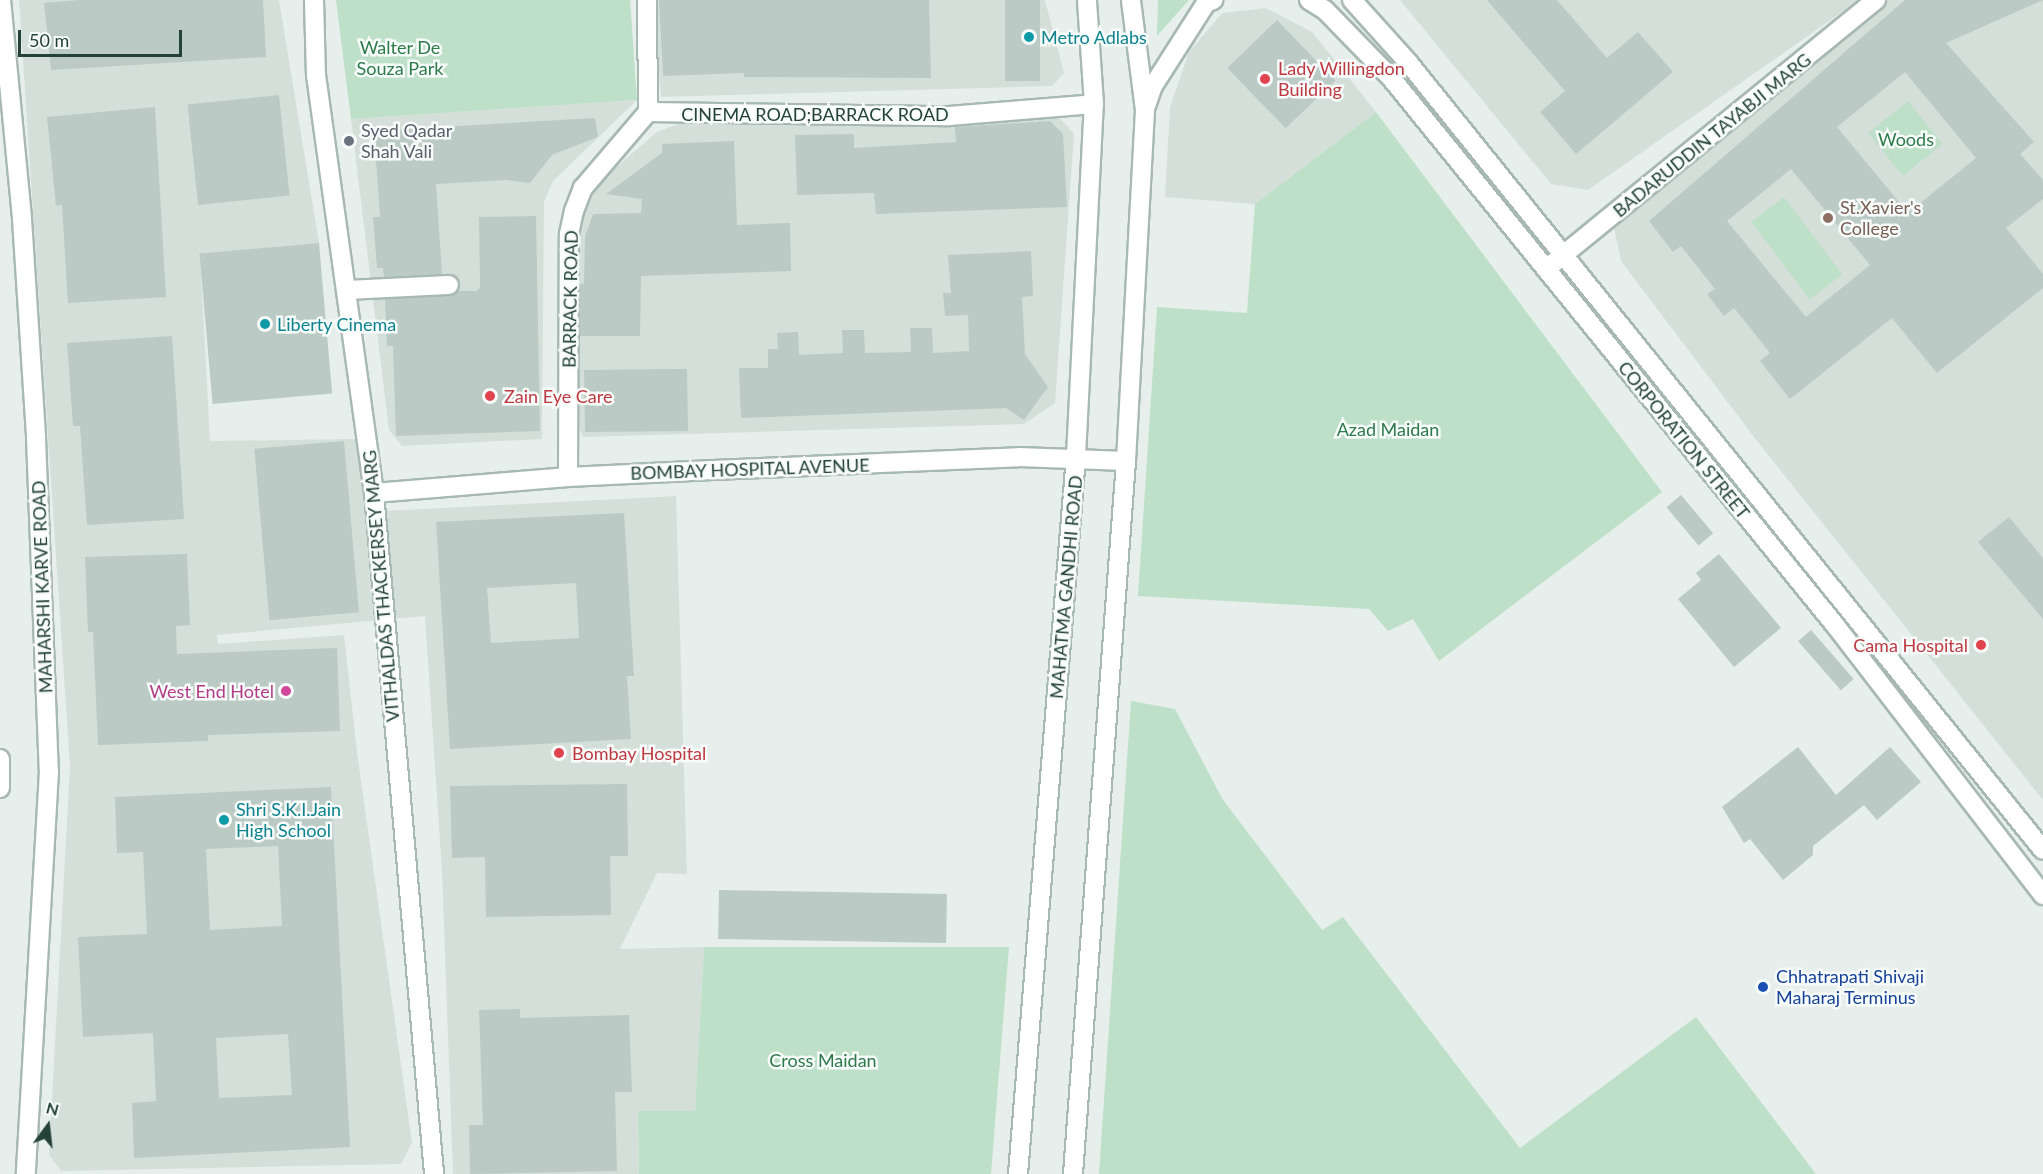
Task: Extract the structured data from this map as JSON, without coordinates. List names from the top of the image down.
{
  "streets": {
    "main road": [
      "CINEMA ROAD;BARRACK ROAD",
      "BADARUDDIN TAYABJI MARG",
      "BARRACK ROAD",
      "CORPORATION STREET",
      "BOMBAY HOSPITAL AVENUE",
      "VITHALDAS THACKERSEY MARG",
      "MAHARSHI KARVE ROAD",
      "MAHATMA GANDHI ROAD"
    ]
  },
  "crossings": [
    ["CINEMA ROAD;BARRACK ROAD", "BARRACK ROAD"],
    ["CINEMA ROAD;BARRACK ROAD", "MAHATMA GANDHI ROAD"],
    ["BADARUDDIN TAYABJI MARG", "CORPORATION STREET"],
    ["BARRACK ROAD", "BOMBAY HOSPITAL AVENUE"],
    ["BOMBAY HOSPITAL AVENUE", "VITHALDAS THACKERSEY MARG"],
    ["BOMBAY HOSPITAL AVENUE", "MAHATMA GANDHI ROAD"]
  ],
  "parks": [
    "Walter De Souza Park",
    "Woods",
    "Azad Maidan",
    "Cross Maidan"
  ],
  "places": [
    "Metro Adlabs",
    "Lady Willingdon Building",
    "Syed Qadar Shah Vali",
    "St.Xavier's College",
    "Liberty Cinema",
    "Zain Eye Care",
    "Cama Hospital",
    "West End Hotel",
    "Bombay Hospital",
    "Shri S.K.I.Jain High School",
    "Chhatrapati Shivaji Maharaj Terminus"
  ],
  "scale_bar": "50 m",
  "north": "top"
}
